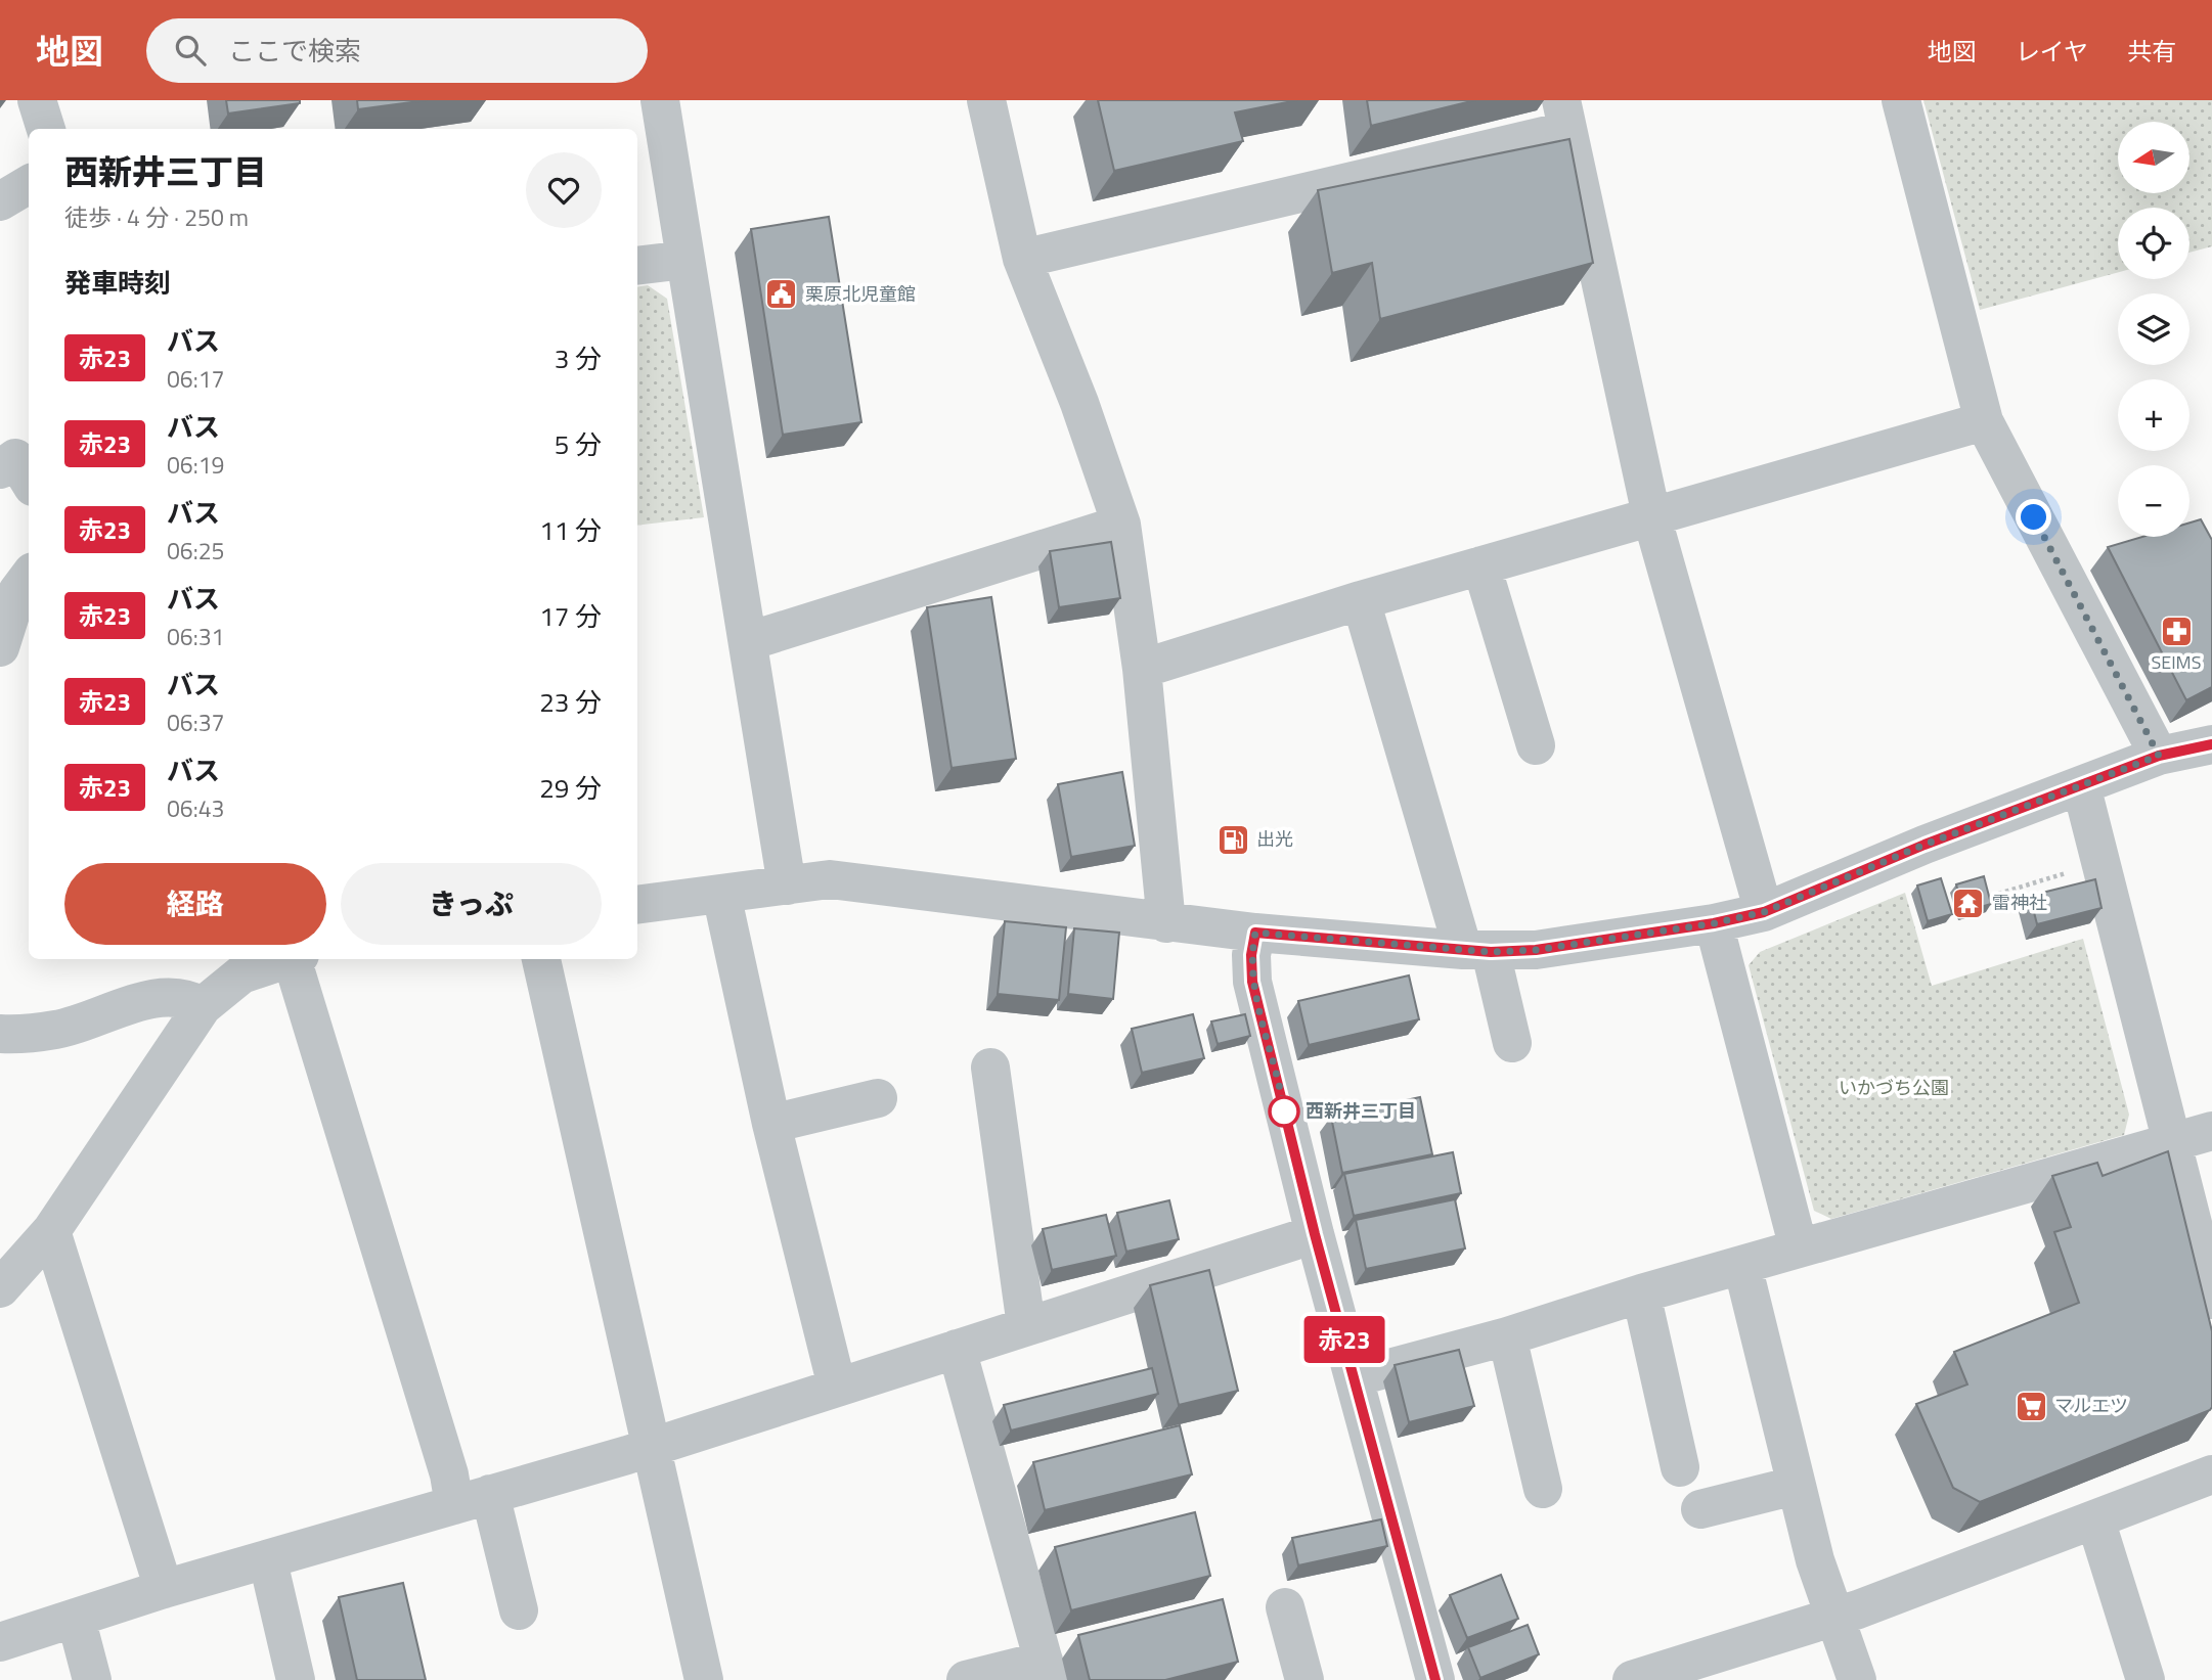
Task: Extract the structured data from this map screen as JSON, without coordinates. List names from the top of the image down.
{
  "parks": ["いかづち公園"],
  "places": {
    "public building": ["栗原北児童館"],
    "pharmacy": ["SEIMS"],
    "fuel station": ["出光"],
    "temple": ["雷神社"],
    "other": ["西新井三丁目"],
    "supermarket": ["マルエツ"]
  },
  "lines": ["bus line 赤23"],
  "north": "left",
  "page": {
    "header": "地図",
    "search": "ここで検索",
    "nav": ["地図", "レイヤ", "共有"],
    "on_map": "赤23",
    "map_buttons": ["+", "−"],
    "heading": [
      ["西新井三丁目", "徒歩 · 4 分 · 250 m"],
      "発車時刻"
    ],
    "list": [
      {
        "mark": "赤23",
        "name": "バス",
        "note": "06:17",
        "value": "3 分"
      },
      {
        "mark": "赤23",
        "name": "バス",
        "note": "06:19",
        "value": "5 分"
      },
      {
        "mark": "赤23",
        "name": "バス",
        "note": "06:25",
        "value": "11 分"
      },
      {
        "mark": "赤23",
        "name": "バス",
        "note": "06:31",
        "value": "17 分"
      },
      {
        "mark": "赤23",
        "name": "バス",
        "note": "06:37",
        "value": "23 分"
      },
      {
        "mark": "赤23",
        "name": "バス",
        "note": "06:43",
        "value": "29 分"
      }
    ],
    "buttons": ["経路", "きっぷ"]
  }
}
